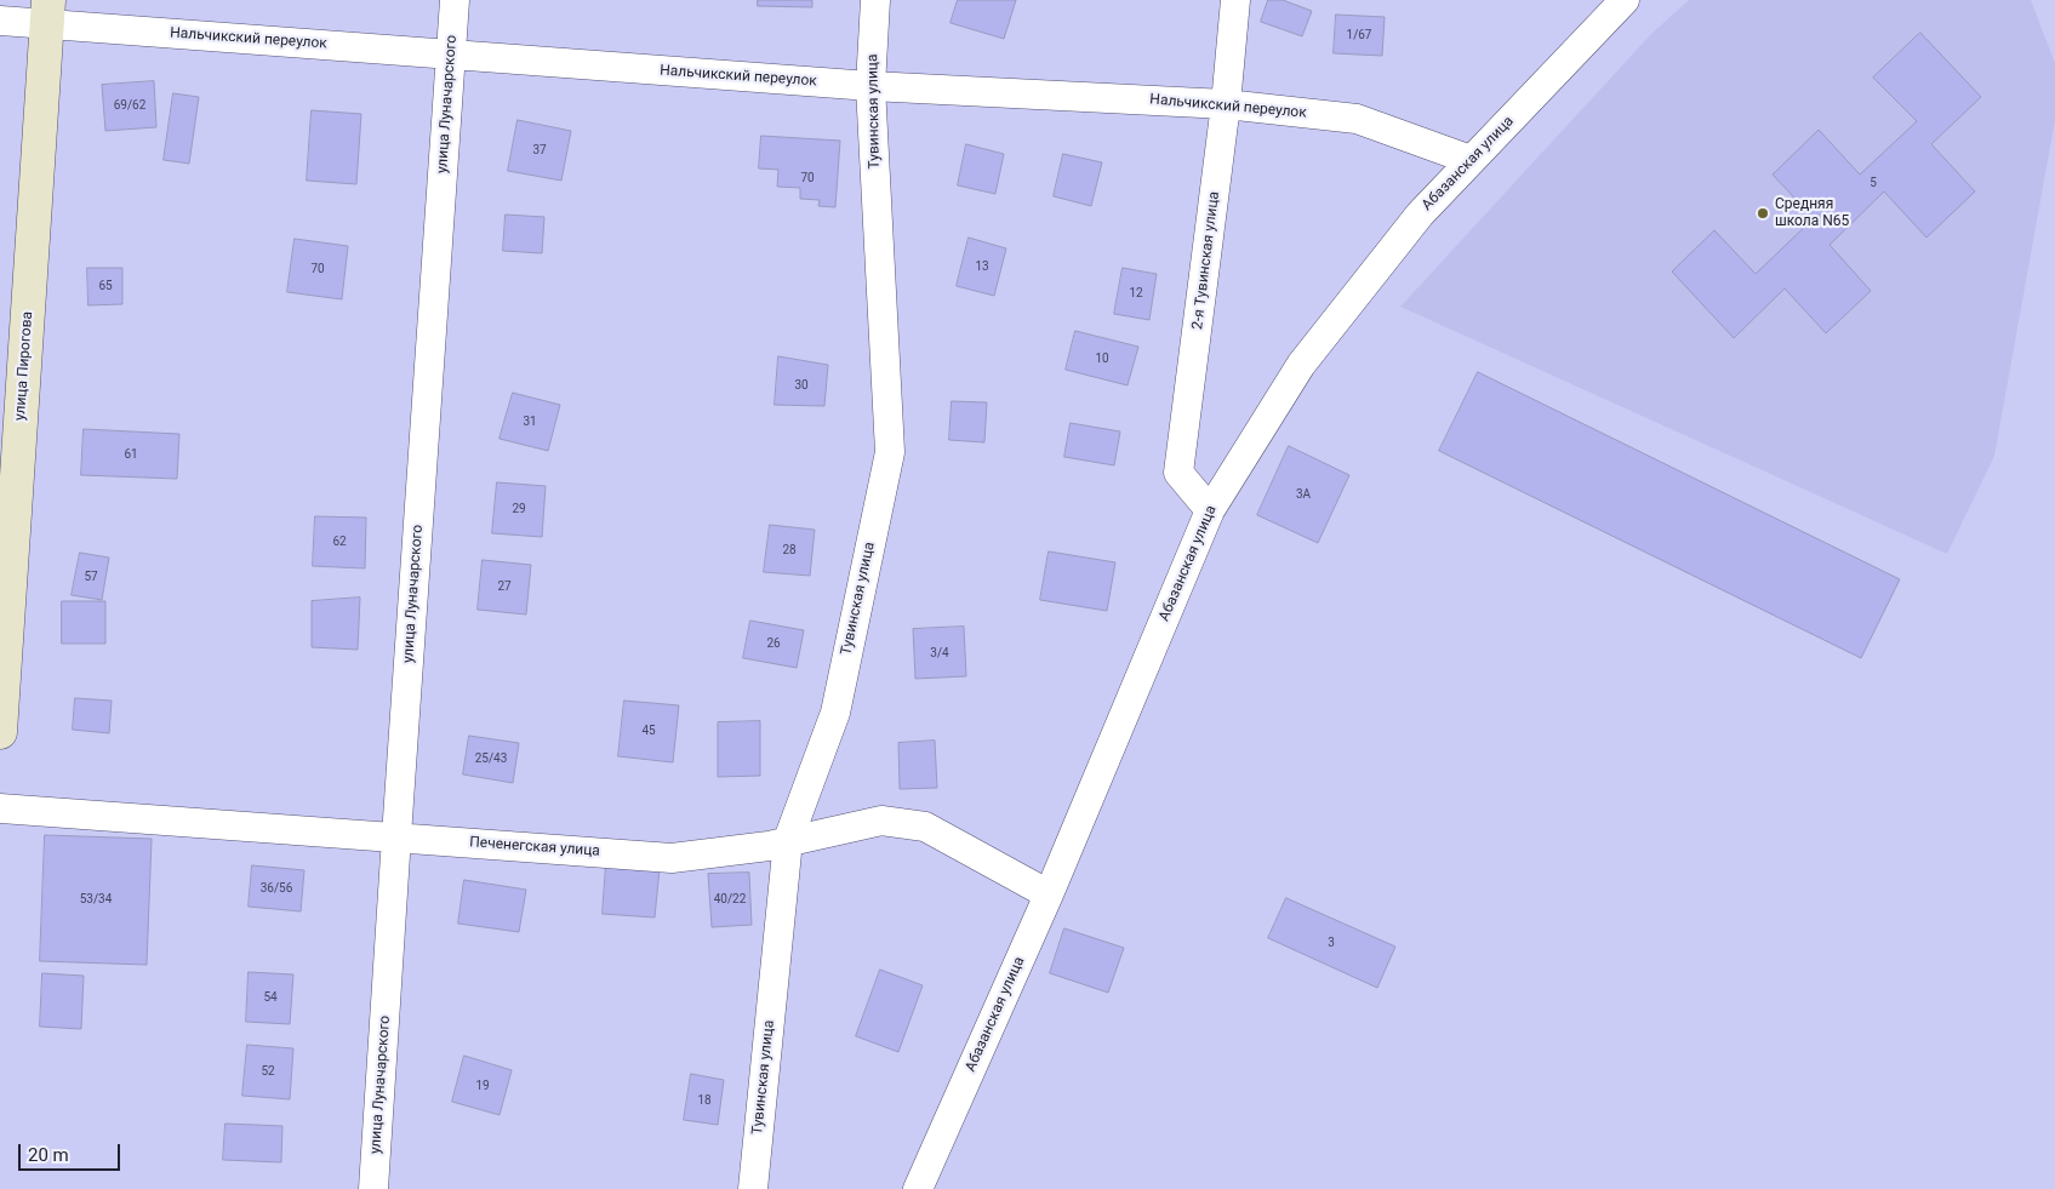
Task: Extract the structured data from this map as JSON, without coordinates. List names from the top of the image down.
{
  "streets": {
    "main road": ["улица Пирогова"],
    "street": [
      "Нальчикский переулок",
      "улица Луначарского",
      "Тувинская улица",
      "Абазанская улица",
      "2-я Тувинская улица",
      "Печенегская улица"
    ]
  },
  "crossings": [
    ["Нальчикский переулок", "улица Луначарского"],
    ["Нальчикский переулок", "Тувинская улица"],
    ["Нальчикский переулок", "Абазанская улица"],
    ["Нальчикский переулок", "2-я Тувинская улица"],
    ["Нальчикский переулок", "улица Пирогова"],
    ["улица Луначарского", "Печенегская улица"],
    ["Тувинская улица", "Печенегская улица"],
    ["Абазанская улица", "2-я Тувинская улица"],
    ["Абазанская улица", "Печенегская улица"]
  ],
  "places": ["Средняя школа N65"],
  "house_numbers": [
    "1/67",
    "69/62",
    "37",
    "70",
    "5",
    "13",
    "70",
    "65",
    "12",
    "10",
    "30",
    "31",
    "61",
    "3А",
    "29",
    "62",
    "28",
    "57",
    "27",
    "26",
    "3/4",
    "45",
    "25/43",
    "36/56",
    "53/34",
    "40/22",
    "3",
    "54",
    "52",
    "19",
    "18"
  ],
  "scale_bar": "20 m"
}
